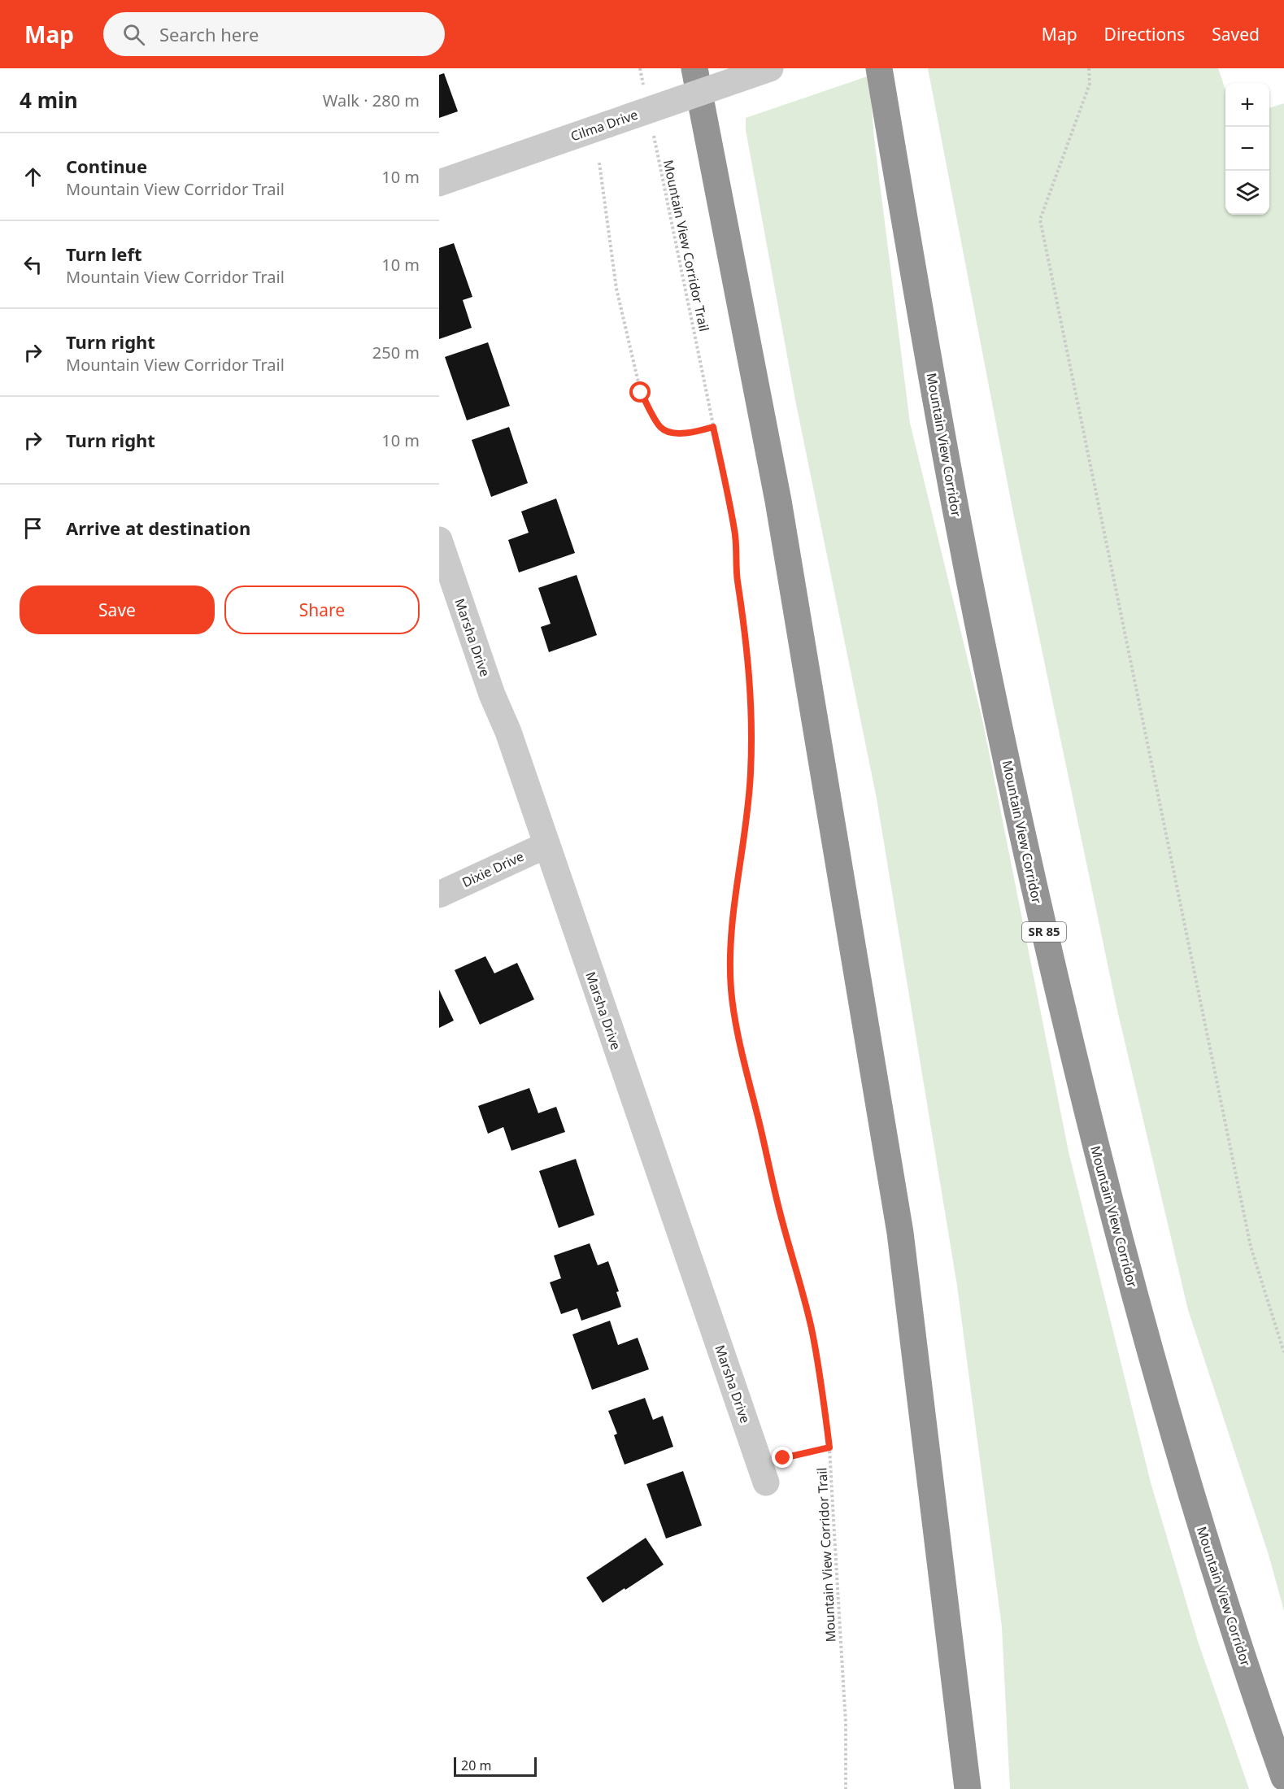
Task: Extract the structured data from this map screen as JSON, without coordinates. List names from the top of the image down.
{
  "streets": {
    "highway": ["Mountain View Corridor", "SR 85"],
    "street": ["Cilma Drive", "Marsha Drive", "Dixie Drive"],
    "path": ["Mountain View Corridor Trail"]
  },
  "crossings": [
    ["Marsha Drive", "Dixie Drive"]
  ],
  "scale_bar": "20 m",
  "page": {
    "header": "Map",
    "search": "Search here",
    "nav": ["Map", "Directions", "Saved"],
    "heading": ["4 min", "Walk · 280 m"],
    "map_buttons": ["+", "−"],
    "list": [
      ["Continue", "Mountain View Corridor Trail", "10 m"],
      ["Turn left", "Mountain View Corridor Trail", "10 m"],
      ["Turn right", "Mountain View Corridor Trail", "250 m"],
      ["Turn right", "10 m"],
      "Arrive at destination"
    ],
    "buttons": ["Save", "Share"],
    "scale": "20 m"
  }
}
